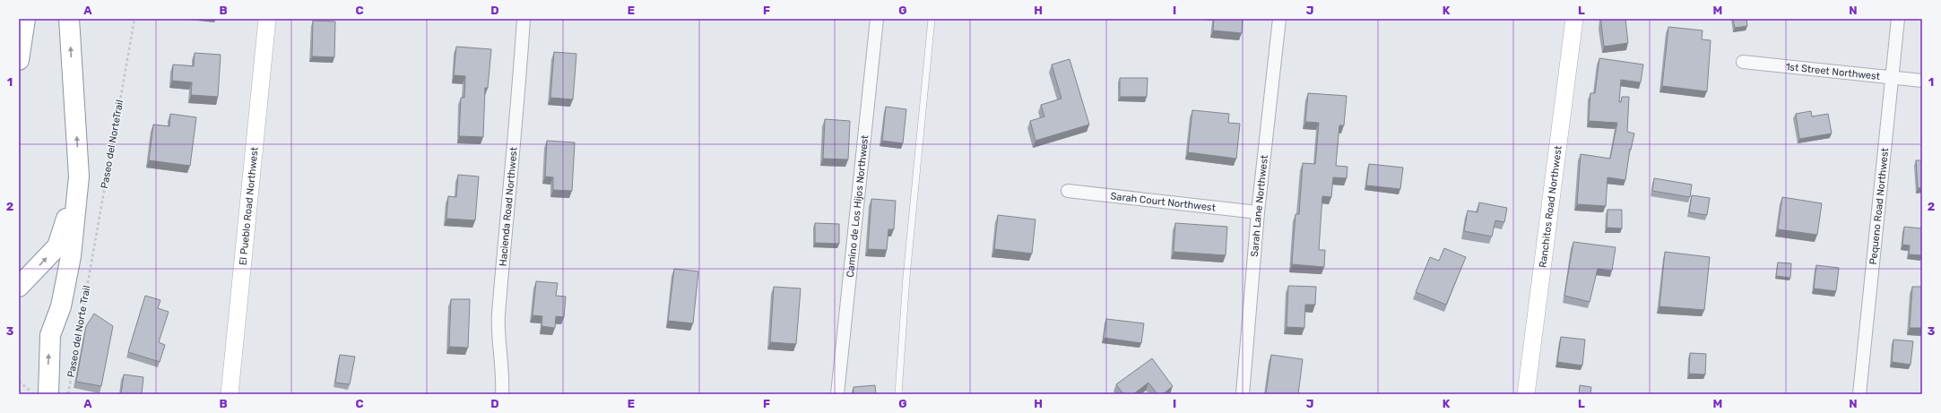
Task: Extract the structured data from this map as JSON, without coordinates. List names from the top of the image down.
{
  "streets": {
    "street": [
      "1st Street Northwest",
      "Sarah Court Northwest",
      "El Pueblo Road Northwest",
      "Camino de Los Hijos Northwest",
      "Sarah Lane Northwest",
      "Ranchitos Road Northwest",
      "Pequeno Road Northwest",
      "Hacienda Road Northwest"
    ],
    "path": ["Paseo del NorteTrail", "Paseo del Norte Trail"]
  },
  "crossings": [
    ["1st Street Northwest", "Pequeno Road Northwest"],
    ["Paseo del NorteTrail", "Paseo del Norte Trail"],
    ["Sarah Court Northwest", "Sarah Lane Northwest"]
  ],
  "grid": {
    "columns": [
      "A",
      "B",
      "C",
      "D",
      "E",
      "F",
      "G",
      "H",
      "I",
      "J",
      "K",
      "L",
      "M",
      "N"
    ],
    "rows": ["1", "2", "3"]
  }
}
